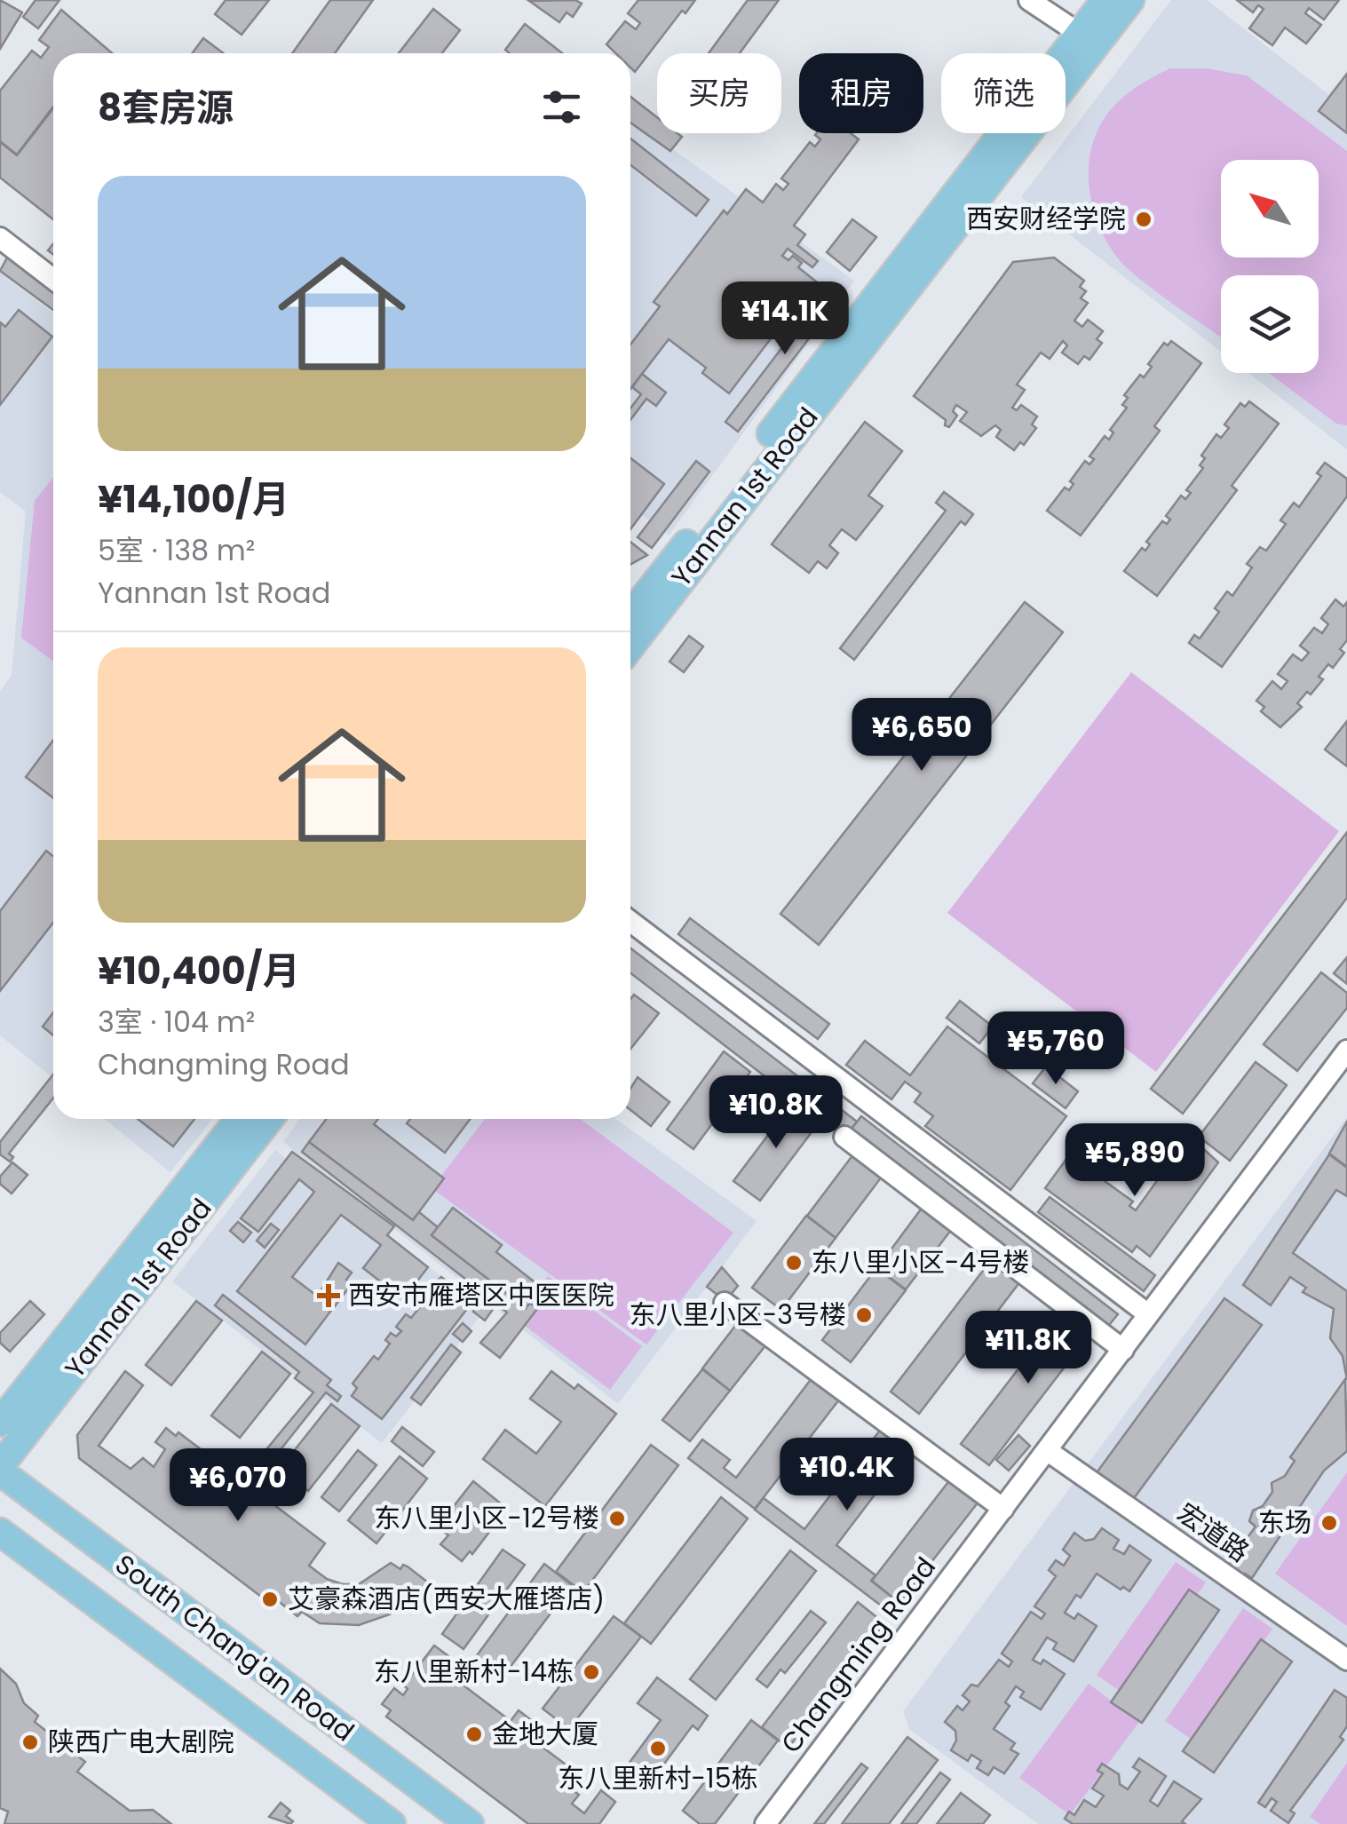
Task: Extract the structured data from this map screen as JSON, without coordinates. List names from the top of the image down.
{
  "streets": {
    "main road": ["Yannan 1st Road", "South Chang'an Road"],
    "street": ["宏道路", "Changming Road"]
  },
  "crossings": [
    ["Yannan 1st Road", "South Chang'an Road"],
    ["宏道路", "Changming Road"]
  ],
  "places": {
    "other": [
      "西安财经学院",
      "东八里小区-4号楼",
      "东八里小区-3号楼",
      "东八里小区-12号楼",
      "东场",
      "艾豪森酒店(西安大雁塔店)",
      "东八里新村-14栋",
      "金地大厦",
      "陕西广电大剧院",
      "东八里新村-15栋"
    ],
    "health": ["西安市雁塔区中医医院"]
  },
  "north": "top left",
  "page": {
    "chip": ["买房", "租房", "筛选"],
    "heading": "8套房源",
    "list": [
      {
        "name": "¥14,100/月",
        "note": "5室 · 138 m² · Yannan 1st Road"
      },
      {
        "name": "¥10,400/月",
        "note": "3室 · 104 m² · Changming Road"
      }
    ],
    "price": [
      "¥14.1K",
      "¥6,650",
      "¥5,760",
      "¥10.8K",
      "¥5,890",
      "¥11.8K",
      "¥10.4K",
      "¥6,070"
    ]
  }
}
